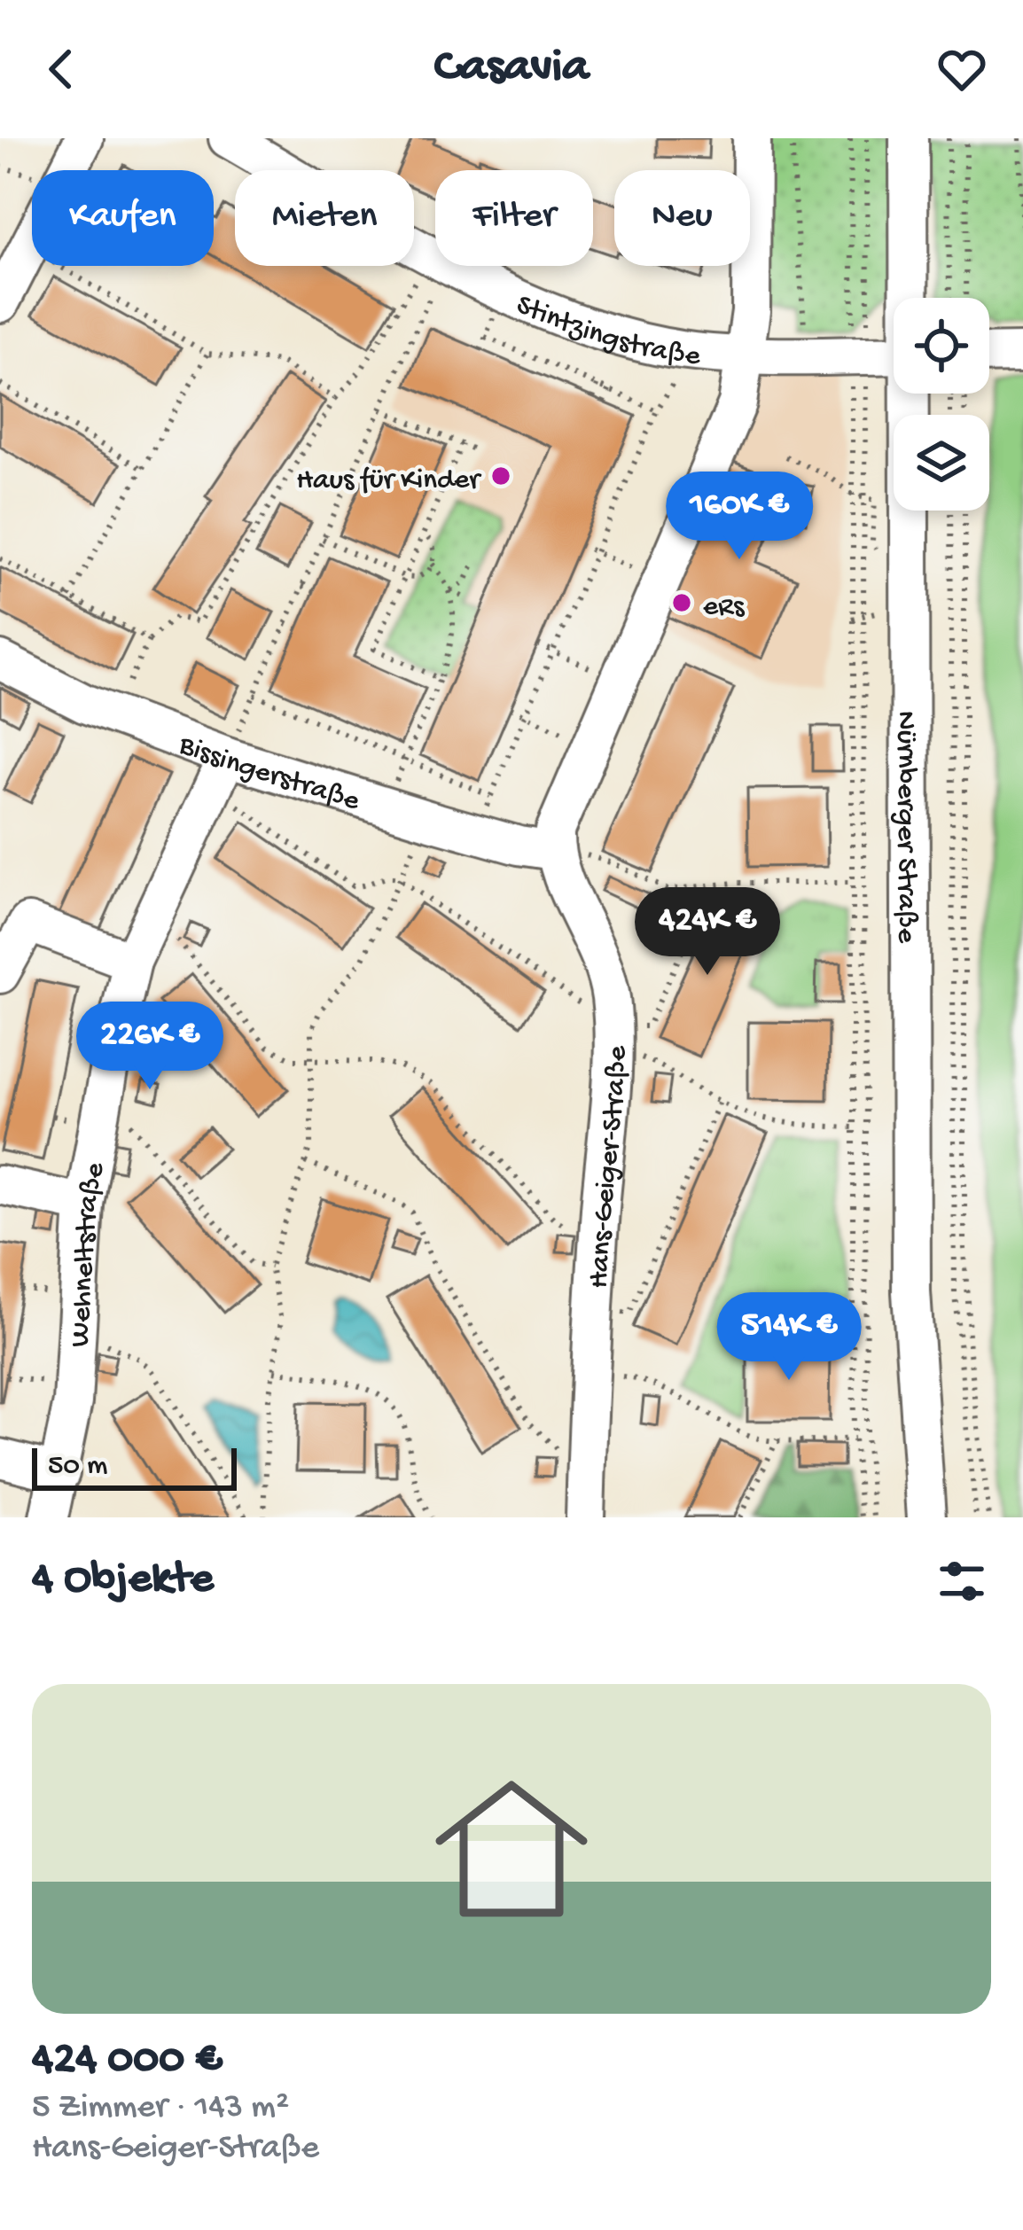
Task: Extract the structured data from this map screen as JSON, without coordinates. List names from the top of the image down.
{
  "streets": {
    "street": [
      "Stintzingstraße",
      "Bissingerstraße",
      "Nürnberger Straße",
      "Hans-Geiger-Straße",
      "Wehneltstraße"
    ]
  },
  "crossings": [
    ["Bissingerstraße", "Hans-Geiger-Straße"],
    ["Bissingerstraße", "Wehneltstraße"]
  ],
  "places": ["Haus für Kinder", "eRs"],
  "scale_bar": "50 m",
  "page": {
    "header": "Casavia",
    "chip": [
      "Kaufen",
      "Mieten",
      "Filter",
      "Neu"
    ],
    "price": [
      "160K €",
      "424K €",
      "226K €",
      "514K €"
    ],
    "scale": "50 m",
    "heading": "4 Objekte",
    "list": [
      {
        "name": "424 000 €",
        "note": "5 Zimmer · 143 m² · Hans-Geiger-Straße"
      }
    ]
  }
}
